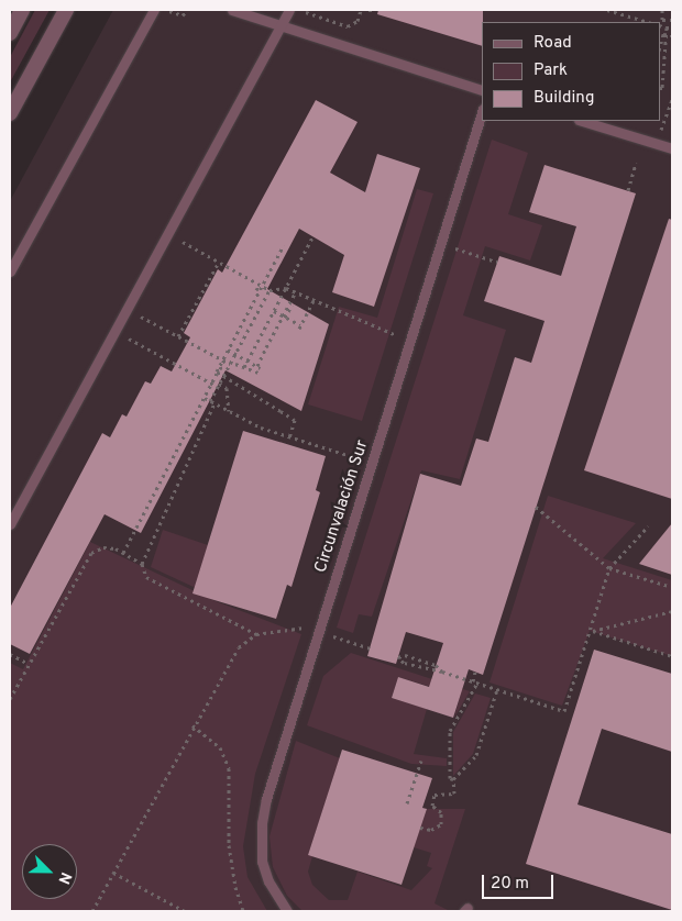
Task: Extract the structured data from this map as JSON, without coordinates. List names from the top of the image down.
{
  "streets": {
    "lane": ["Circunvalación Sur"]
  },
  "legend": ["Road", "Park", "Building"],
  "scale_bar": "20 m",
  "north": "bottom right"
}
